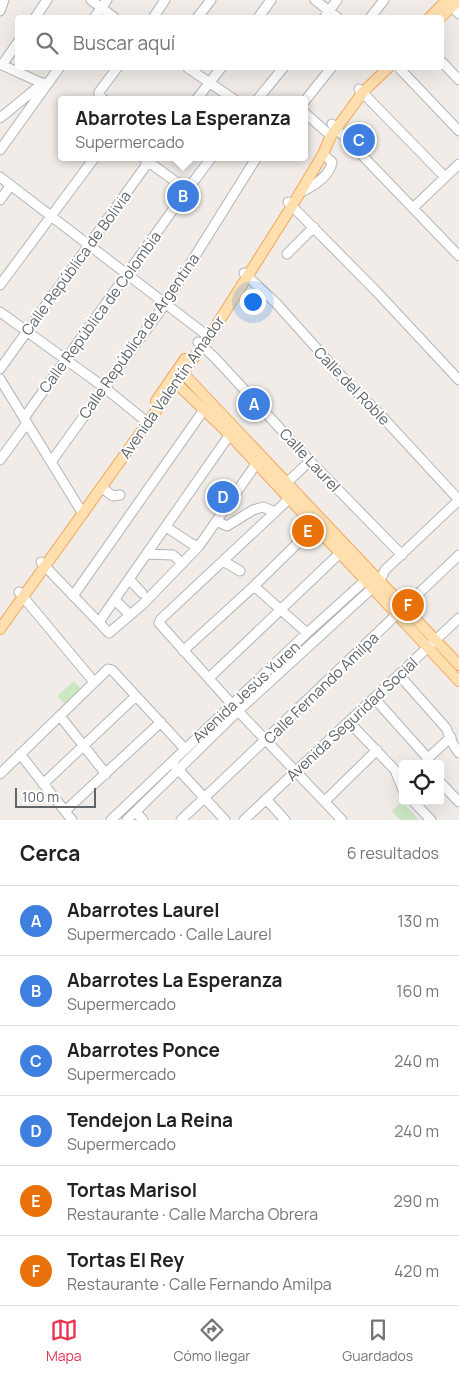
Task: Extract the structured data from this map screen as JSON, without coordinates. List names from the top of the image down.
{
  "streets": {
    "main road": ["Avenida Valentín Amador"],
    "street": [
      "Calle República de Bolivia",
      "Calle República de Colombia",
      "Calle República de Argentina",
      "Calle del Roble",
      "Calle Laurel",
      "Calle Fernando Amilpa",
      "Avenida Jesús Yuren",
      "Avenida Seguridad Social"
    ]
  },
  "crossings": [
    ["Calle República de Bolivia", "Calle Laurel"],
    ["Calle República de Colombia", "Calle Laurel"],
    ["Calle República de Argentina", "Calle Laurel"],
    ["Calle del Roble", "Avenida Valentín Amador"],
    ["Calle del Roble", "Avenida Jesús Yuren"],
    ["Avenida Valentín Amador", "Calle Laurel"],
    ["Calle Laurel", "Avenida Jesús Yuren"]
  ],
  "scale_bar": "100 m",
  "page": {
    "search": "Buscar aquí",
    "popup": ["Abarrotes La Esperanza", "Supermercado"],
    "pins": [
      "C",
      "B",
      "A",
      "D",
      "E",
      "F"
    ],
    "scale": "100 m",
    "heading": ["Cerca", "6 resultados"],
    "list": [
      {
        "mark": "A",
        "name": "Abarrotes Laurel",
        "note": "Supermercado · Calle Laurel",
        "value": "130 m"
      },
      {
        "mark": "B",
        "name": "Abarrotes La Esperanza",
        "note": "Supermercado",
        "value": "160 m"
      },
      {
        "mark": "C",
        "name": "Abarrotes Ponce",
        "note": "Supermercado",
        "value": "240 m"
      },
      {
        "mark": "D",
        "name": "Tendejon La Reina",
        "note": "Supermercado",
        "value": "240 m"
      },
      {
        "mark": "E",
        "name": "Tortas Marisol",
        "note": "Restaurante · Calle Marcha Obrera",
        "value": "290 m"
      },
      {
        "mark": "F",
        "name": "Tortas El Rey",
        "note": "Restaurante · Calle Fernando Amilpa",
        "value": "420 m"
      }
    ],
    "nav": ["Mapa", "Cómo llegar", "Guardados"]
  }
}
